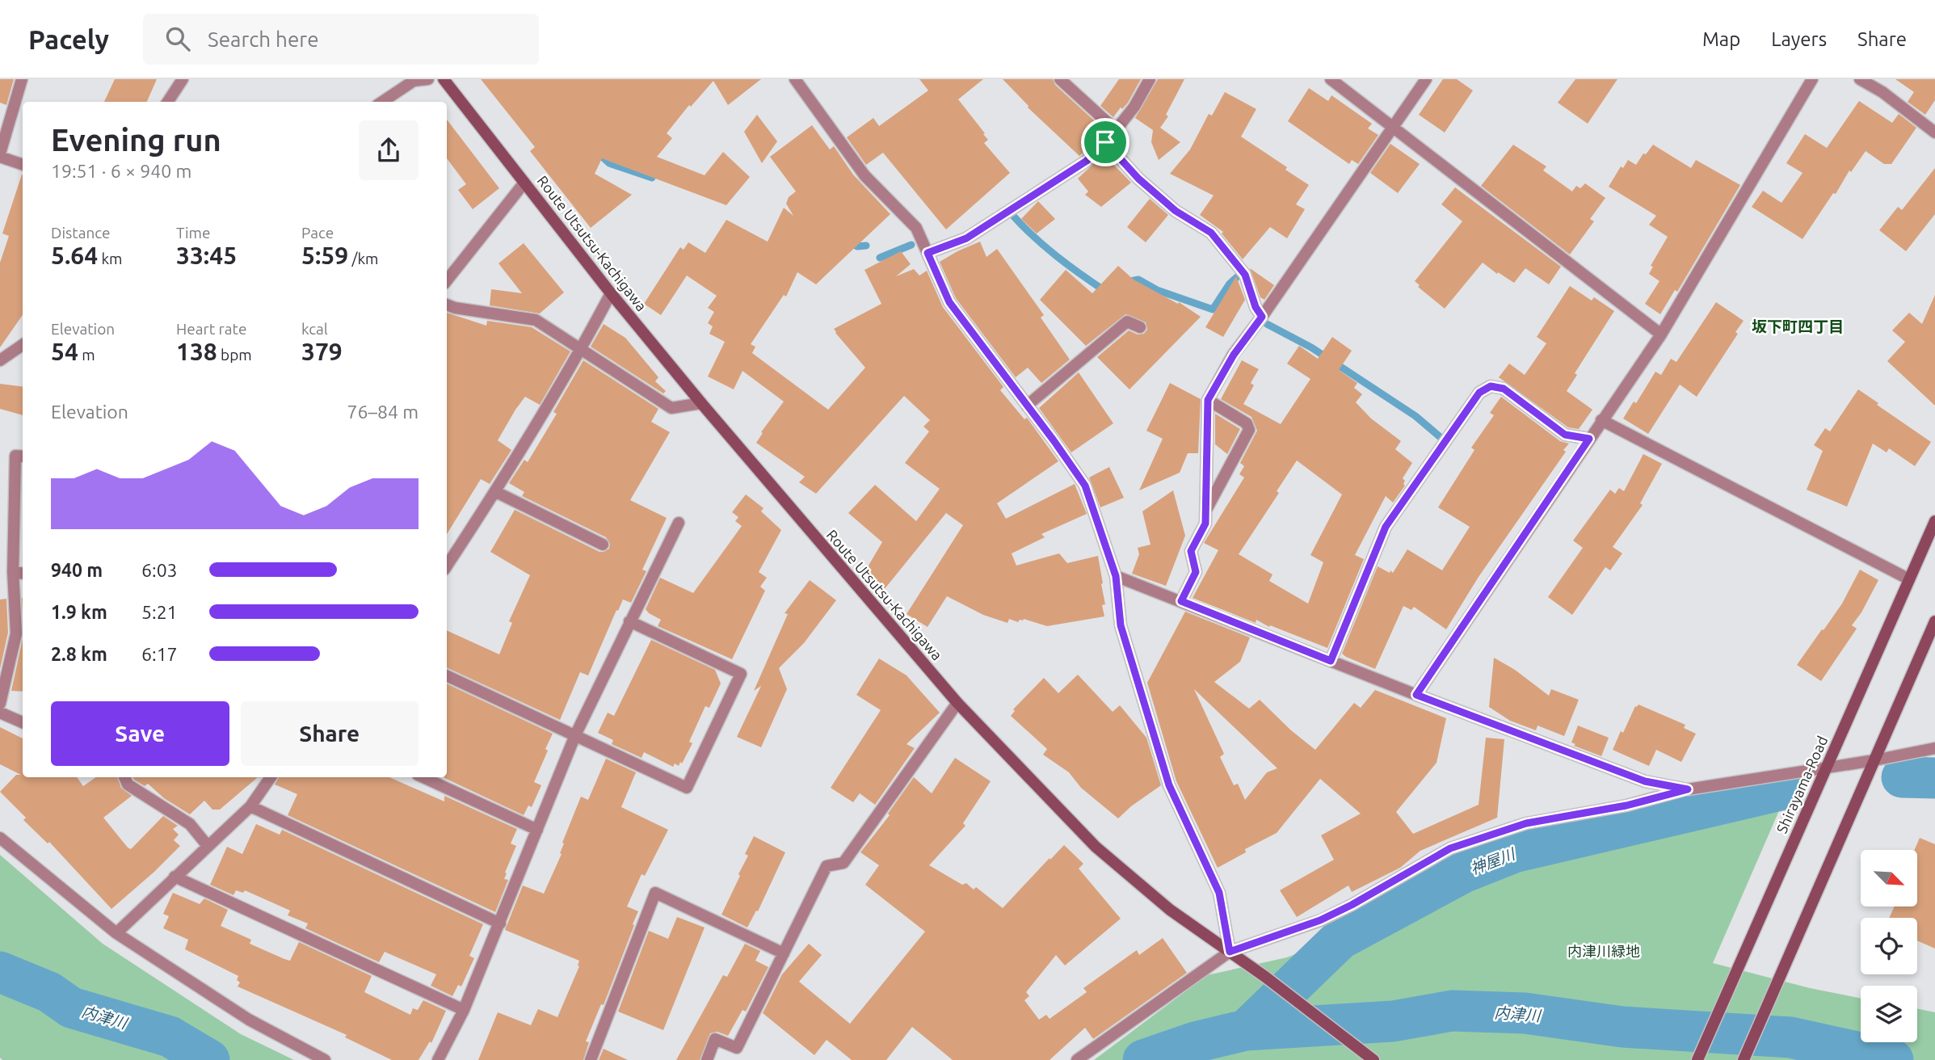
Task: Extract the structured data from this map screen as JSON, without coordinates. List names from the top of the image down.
{
  "streets": {
    "main road": ["Route Utsutsu-Kachigawa", "Shirayama-Road"]
  },
  "districts": ["坂下町四丁目"],
  "water": ["神屋川", "内津川"],
  "parks": ["内津川緑地"],
  "north": "bottom right",
  "page": {
    "header": "Pacely",
    "search": "Search here",
    "nav": ["Map", "Layers", "Share"],
    "heading": ["Evening run", "19:51 · 6 × 940 m"],
    "stats": [
      ["Distance", "5.64 km"],
      ["Time", "33:45"],
      ["Pace", "5:59 /km"],
      ["Elevation", "54 m"],
      ["Heart rate", "138 bpm"],
      ["kcal", "379"]
    ],
    "chart": ["Elevation", "76–84 m"],
    "list": [
      {
        "name": "940 m",
        "note": "6:03"
      },
      {
        "name": "1.9 km",
        "note": "5:21"
      },
      {
        "name": "2.8 km",
        "note": "6:17"
      }
    ],
    "buttons": ["Save", "Share"]
  }
}
